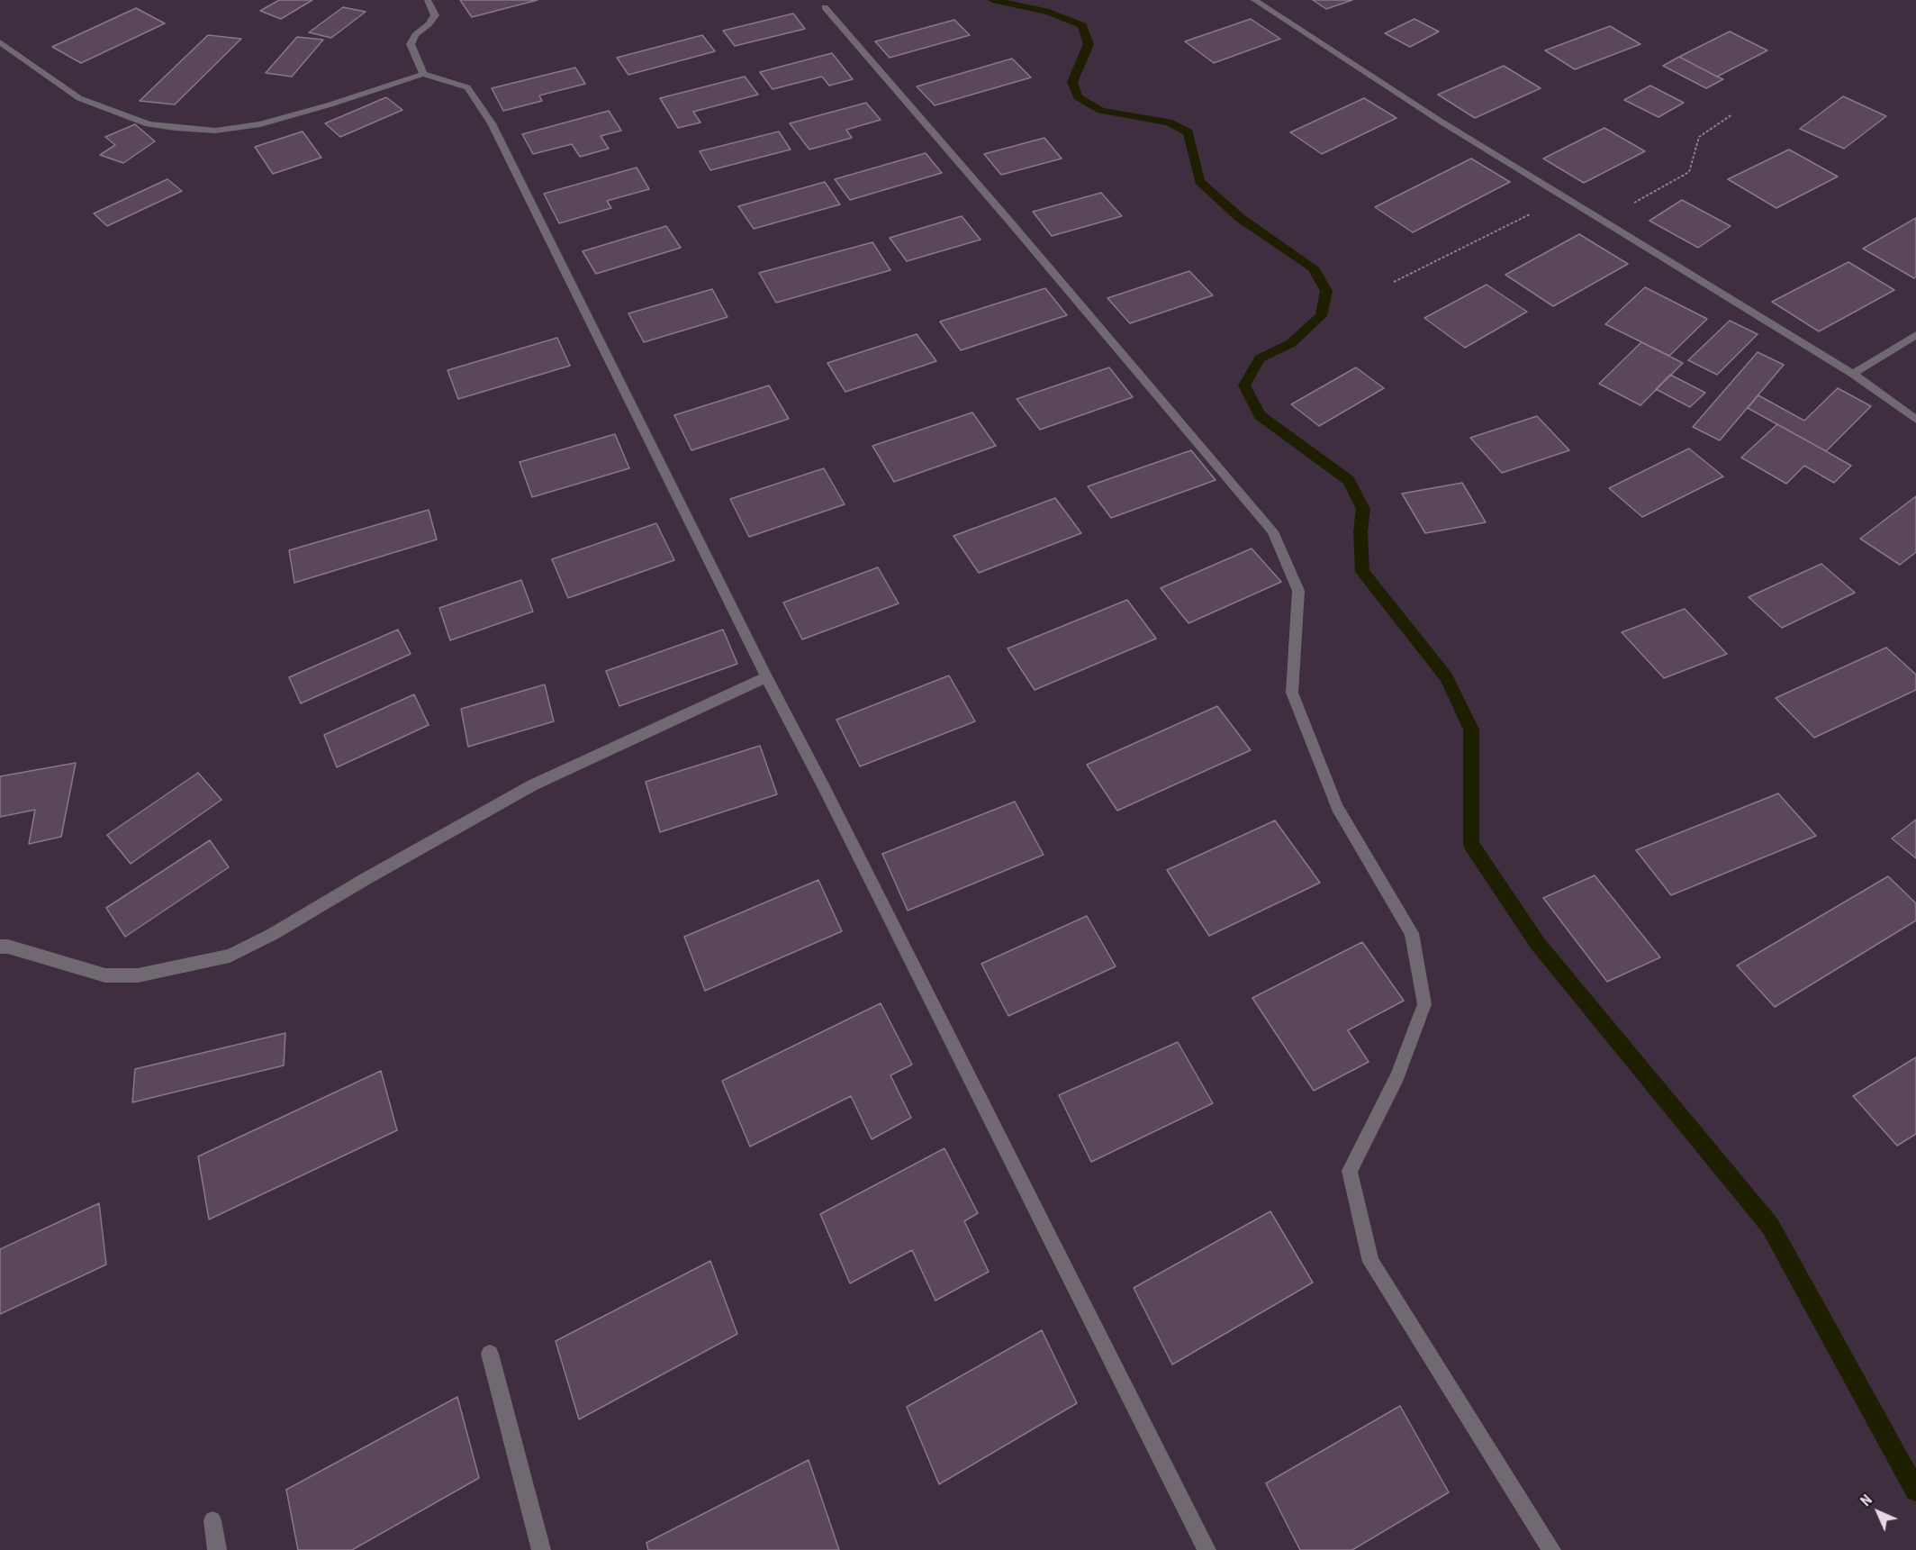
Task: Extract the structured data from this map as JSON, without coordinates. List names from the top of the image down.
{
  "north": "top left"
}
